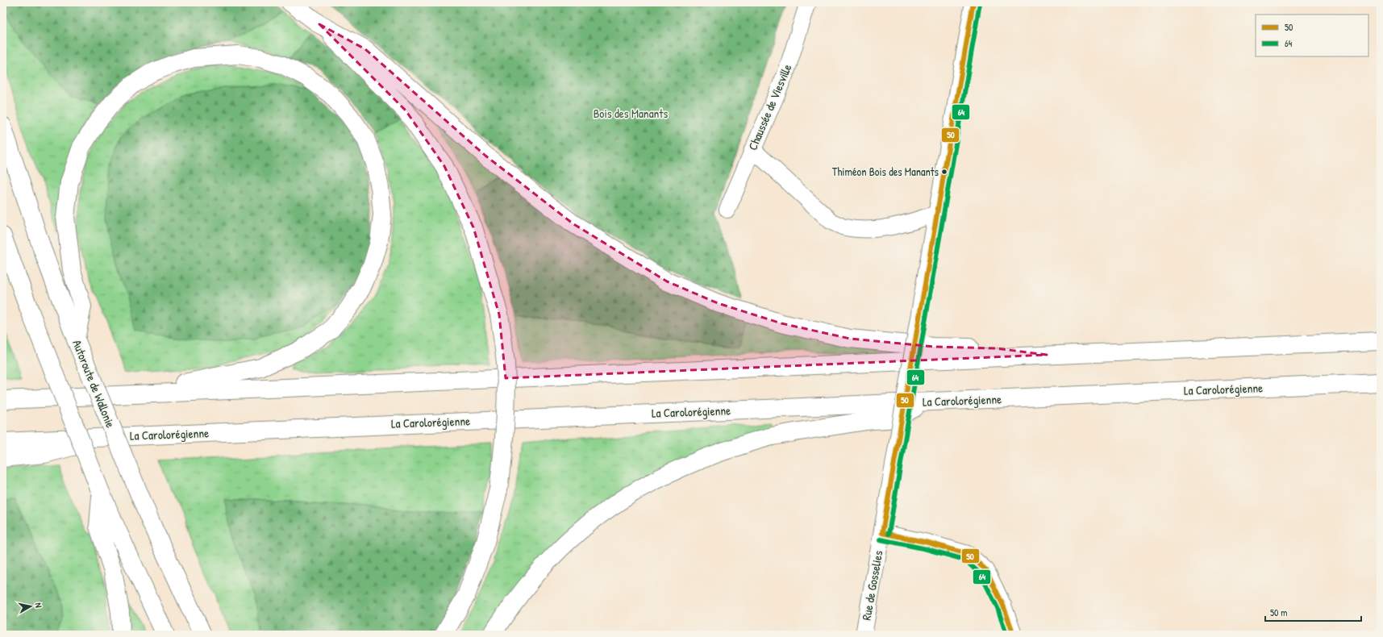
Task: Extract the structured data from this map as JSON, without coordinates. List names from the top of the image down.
{
  "streets": {
    "highway": ["Autoroute de Wallonie", "La Carolorégienne"],
    "street": ["Chaussée de Viesville", "Rue de Gosselies"]
  },
  "parks": ["Bois des Manants"],
  "places": ["Thiméon Bois des Manants"],
  "lines": ["transit line 50", "transit line 64"],
  "legend": ["50", "64"],
  "scale_bar": "50 m",
  "north": "right"
}
